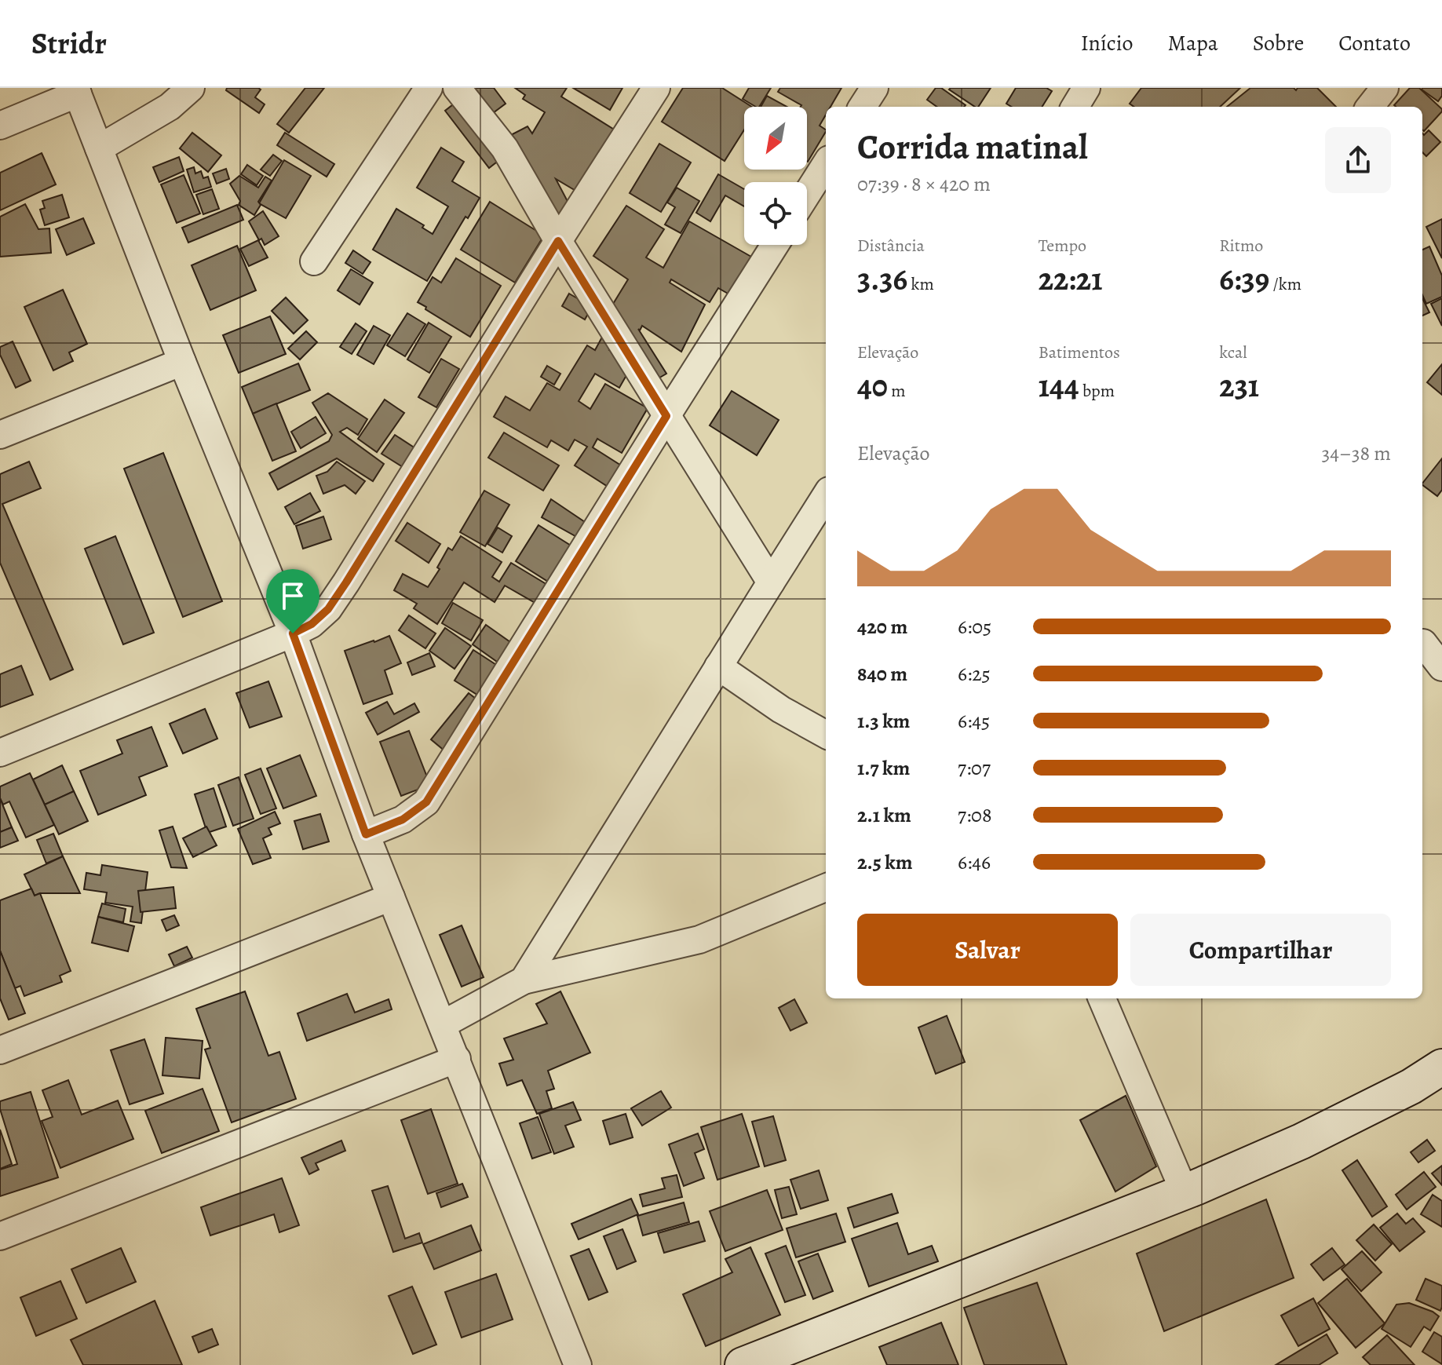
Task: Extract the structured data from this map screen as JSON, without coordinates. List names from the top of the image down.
{
  "north": "bottom left",
  "page": {
    "header": "Stridr",
    "nav": [
      "Início",
      "Mapa",
      "Sobre",
      "Contato"
    ],
    "heading": ["Corrida matinal", "07:39 · 8 × 420 m"],
    "stats": [
      ["Distância", "3.36 km"],
      ["Tempo", "22:21"],
      ["Ritmo", "6:39 /km"],
      ["Elevação", "40 m"],
      ["Batimentos", "144 bpm"],
      ["kcal", "231"]
    ],
    "chart": ["Elevação", "34–38 m"],
    "list": [
      {
        "name": "420 m",
        "note": "6:05"
      },
      {
        "name": "840 m",
        "note": "6:25"
      },
      {
        "name": "1.3 km",
        "note": "6:45"
      },
      {
        "name": "1.7 km",
        "note": "7:07"
      },
      {
        "name": "2.1 km",
        "note": "7:08"
      },
      {
        "name": "2.5 km",
        "note": "6:46"
      }
    ],
    "buttons": ["Salvar", "Compartilhar"]
  }
}
